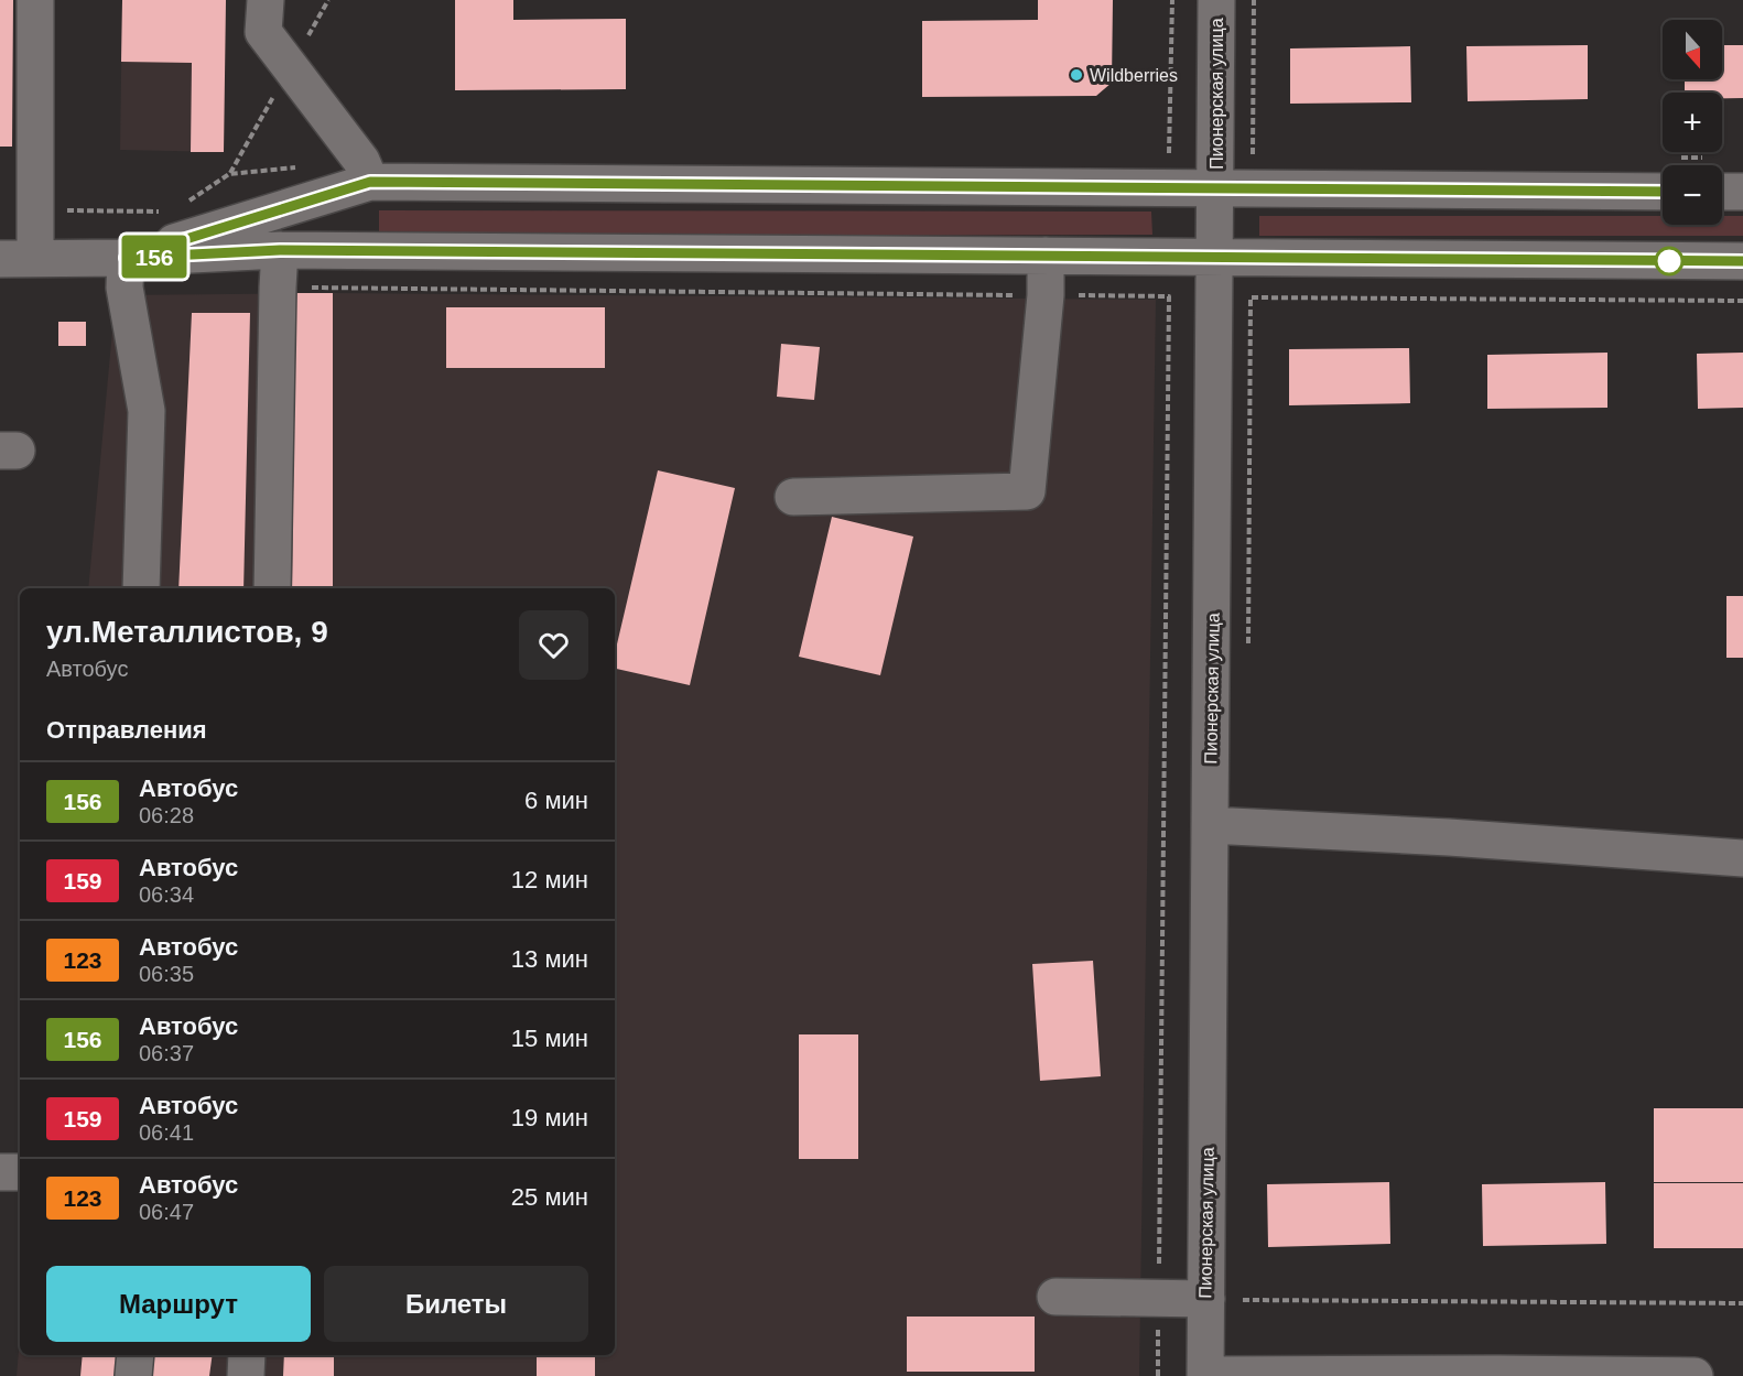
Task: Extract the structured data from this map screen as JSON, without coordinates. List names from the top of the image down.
{
  "streets": {
    "street": ["Пионерская улица"]
  },
  "places": ["Wildberries"],
  "lines": ["bus line 156"],
  "north": "bottom",
  "page": {
    "on_map": "156",
    "map_buttons": ["+", "−"],
    "heading": [
      ["ул.Металлистов, 9", "Автобус"],
      "Отправления"
    ],
    "list": [
      {
        "mark": "156",
        "name": "Автобус",
        "note": "06:28",
        "value": "6 мин"
      },
      {
        "mark": "159",
        "name": "Автобус",
        "note": "06:34",
        "value": "12 мин"
      },
      {
        "mark": "123",
        "name": "Автобус",
        "note": "06:35",
        "value": "13 мин"
      },
      {
        "mark": "156",
        "name": "Автобус",
        "note": "06:37",
        "value": "15 мин"
      },
      {
        "mark": "159",
        "name": "Автобус",
        "note": "06:41",
        "value": "19 мин"
      },
      {
        "mark": "123",
        "name": "Автобус",
        "note": "06:47",
        "value": "25 мин"
      }
    ],
    "buttons": ["Маршрут", "Билеты"]
  }
}
